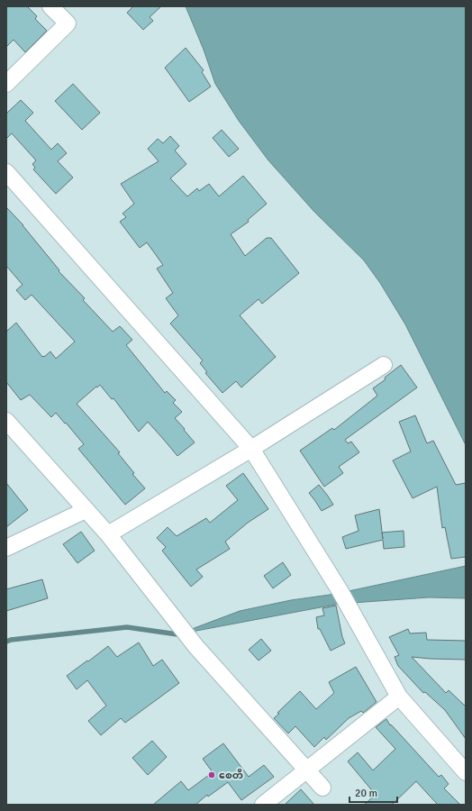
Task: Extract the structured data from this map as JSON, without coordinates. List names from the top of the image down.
{
  "places": ["စေတီ"],
  "scale_bar": "20 m"
}
